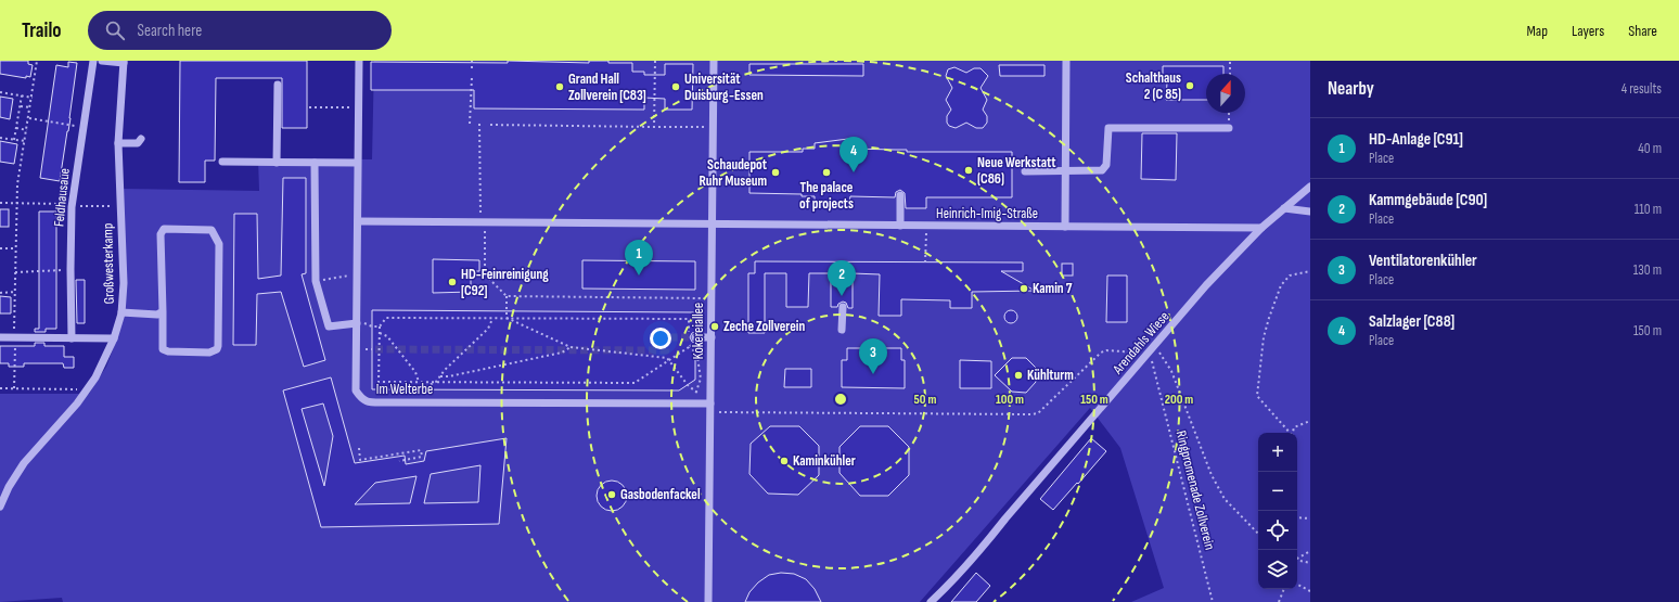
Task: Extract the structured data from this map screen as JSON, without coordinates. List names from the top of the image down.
{
  "streets": {
    "street": [
      "Feldhausaue",
      "Heinrich-Imig-Straße",
      "Großwesterkamp",
      "Kokereiallee",
      "Arendahls Wiese",
      "Im Welterbe"
    ],
    "path": ["Ringpromenade Zollverein"]
  },
  "crossings": [
    ["Heinrich-Imig-Straße", "Kokereiallee"],
    ["Heinrich-Imig-Straße", "Arendahls Wiese"],
    ["Heinrich-Imig-Straße", "Im Welterbe"],
    ["Kokereiallee", "Im Welterbe"],
    ["Arendahls Wiese", "Ringpromenade Zollverein"]
  ],
  "places": [
    "Schalthaus 2 (C 85)",
    "Grand Hall Zollverein [C83]",
    "Universität Duisburg-Essen",
    "Neue Werkstatt (C86)",
    "Schaudepot Ruhr Museum",
    "The palace of projects",
    "HD-Feinreinigung [C92]",
    "Kamin 7",
    "Zeche Zollverein",
    "Kühlturm",
    "Kaminkühler",
    "Gasbodenfackel"
  ],
  "north": "top",
  "page": {
    "header": "Trailo",
    "search": "Search here",
    "nav": ["Map", "Layers", "Share"],
    "heading": ["Nearby", "4 results"],
    "list": [
      {
        "mark": "1",
        "name": "HD-Anlage [C91]",
        "note": "Place",
        "value": "40 m"
      },
      {
        "mark": "2",
        "name": "Kammgebäude [C90]",
        "note": "Place",
        "value": "110 m"
      },
      {
        "mark": "3",
        "name": "Ventilatorenkühler",
        "note": "Place",
        "value": "130 m"
      },
      {
        "mark": "4",
        "name": "Salzlager [C88]",
        "note": "Place",
        "value": "150 m"
      }
    ],
    "pins": [
      "4",
      "1",
      "2",
      "3"
    ],
    "map_buttons": ["+", "−"]
  },
  "rings": [
    "50 m",
    "100 m",
    "150 m",
    "200 m"
  ]
}
